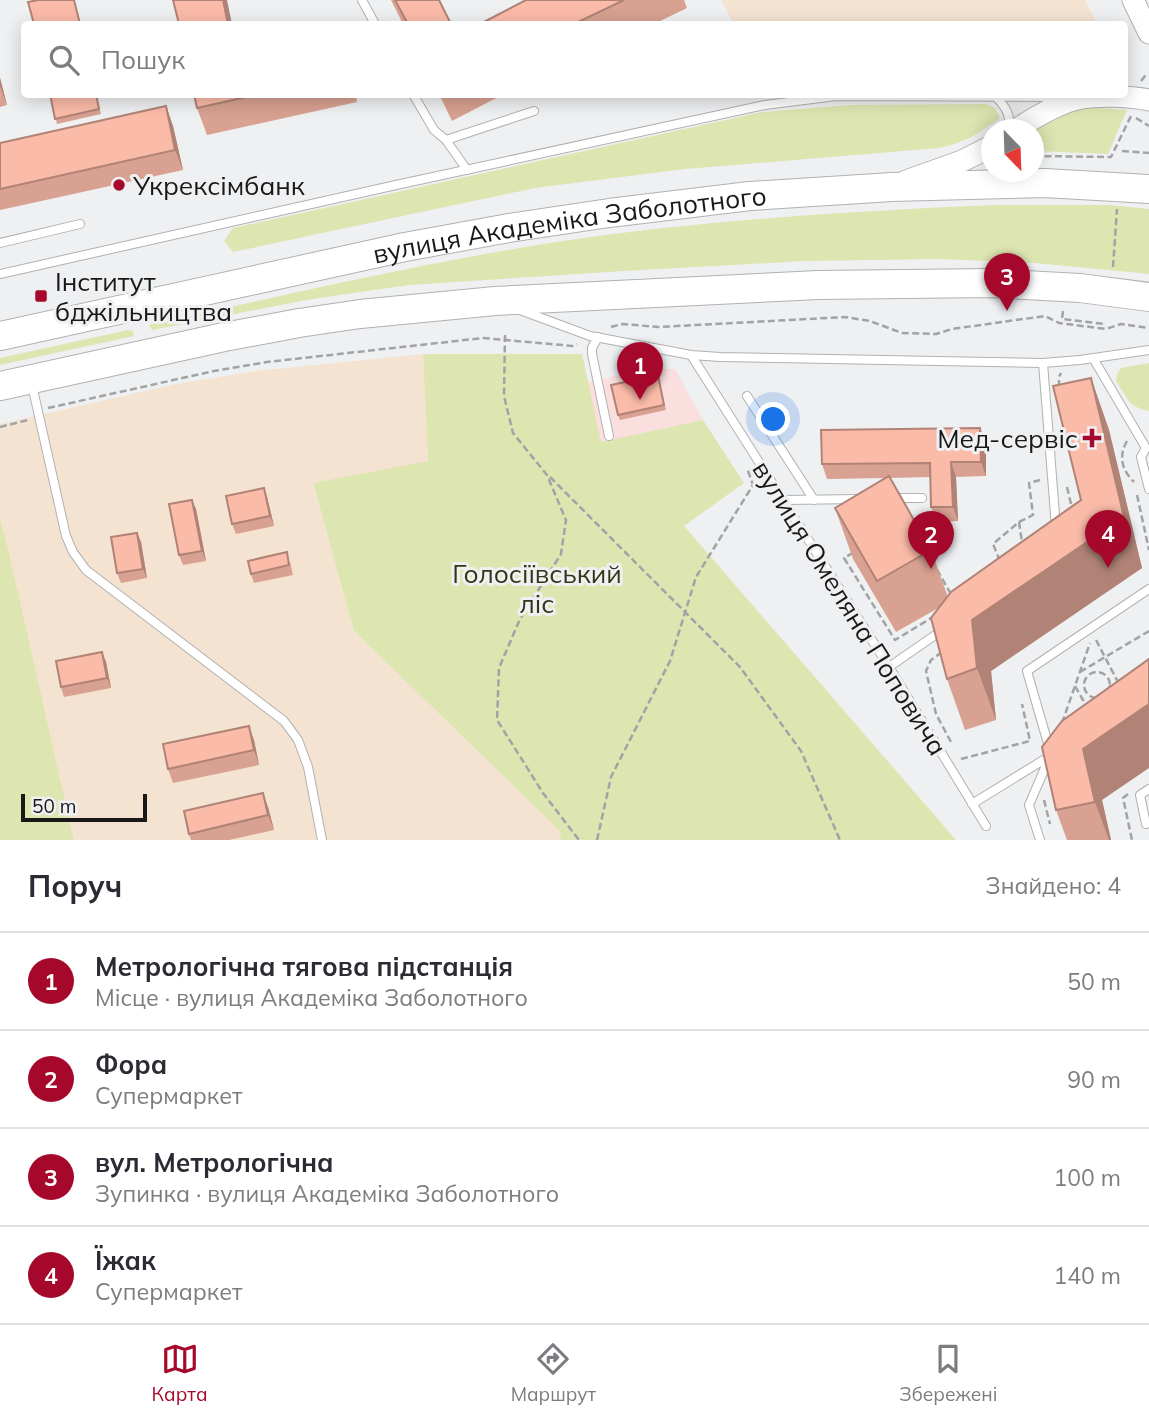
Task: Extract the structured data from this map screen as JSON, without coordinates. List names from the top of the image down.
{
  "streets": {
    "highway": ["вулиця Академіка Заболотного"],
    "lane": ["вулиця Омеляна Поповича"]
  },
  "parks": ["Голосіївський ліс"],
  "places": {
    "other": ["Укрексімбанк"],
    "transit": ["Інститут бджільництва"],
    "health": ["Мед-сервіс"]
  },
  "scale_bar": "50 m",
  "north": "bottom right",
  "page": {
    "search": "Пошук",
    "pins": [
      "3",
      "1",
      "4",
      "2"
    ],
    "scale": "50 m",
    "heading": ["Поруч", "Знайдено: 4"],
    "list": [
      {
        "mark": "1",
        "name": "Метрологічна тягова підстанція",
        "note": "Місце · вулиця Академіка Заболотного",
        "value": "50 m"
      },
      {
        "mark": "2",
        "name": "Фора",
        "note": "Супермаркет",
        "value": "90 m"
      },
      {
        "mark": "3",
        "name": "вул. Метрологічна",
        "note": "Зупинка · вулиця Академіка Заболотного",
        "value": "100 m"
      },
      {
        "mark": "4",
        "name": "Їжак",
        "note": "Супермаркет",
        "value": "140 m"
      }
    ],
    "nav": ["Карта", "Маршрут", "Збережені"]
  }
}
